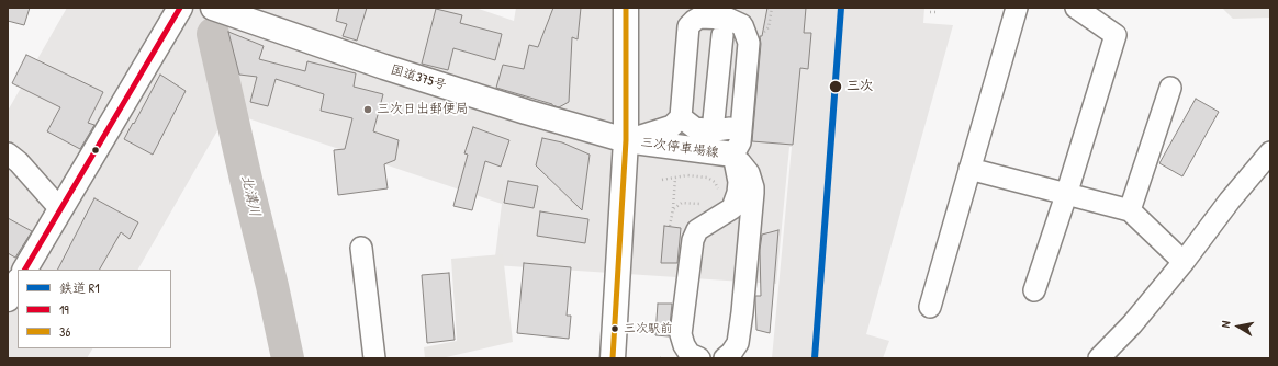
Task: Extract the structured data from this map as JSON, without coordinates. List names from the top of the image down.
{
  "streets": {
    "main road": ["国道375号", "三次停車場線"]
  },
  "crossings": [
    ["国道375号", "三次停車場線"]
  ],
  "water": ["北溝川"],
  "places": ["三次", "三次日出郵便局", "三次駅前"],
  "lines": ["rail line R1", "transit line 19", "transit line 36"],
  "legend": ["鉄道 R1", "19", "36"],
  "north": "left"
}
